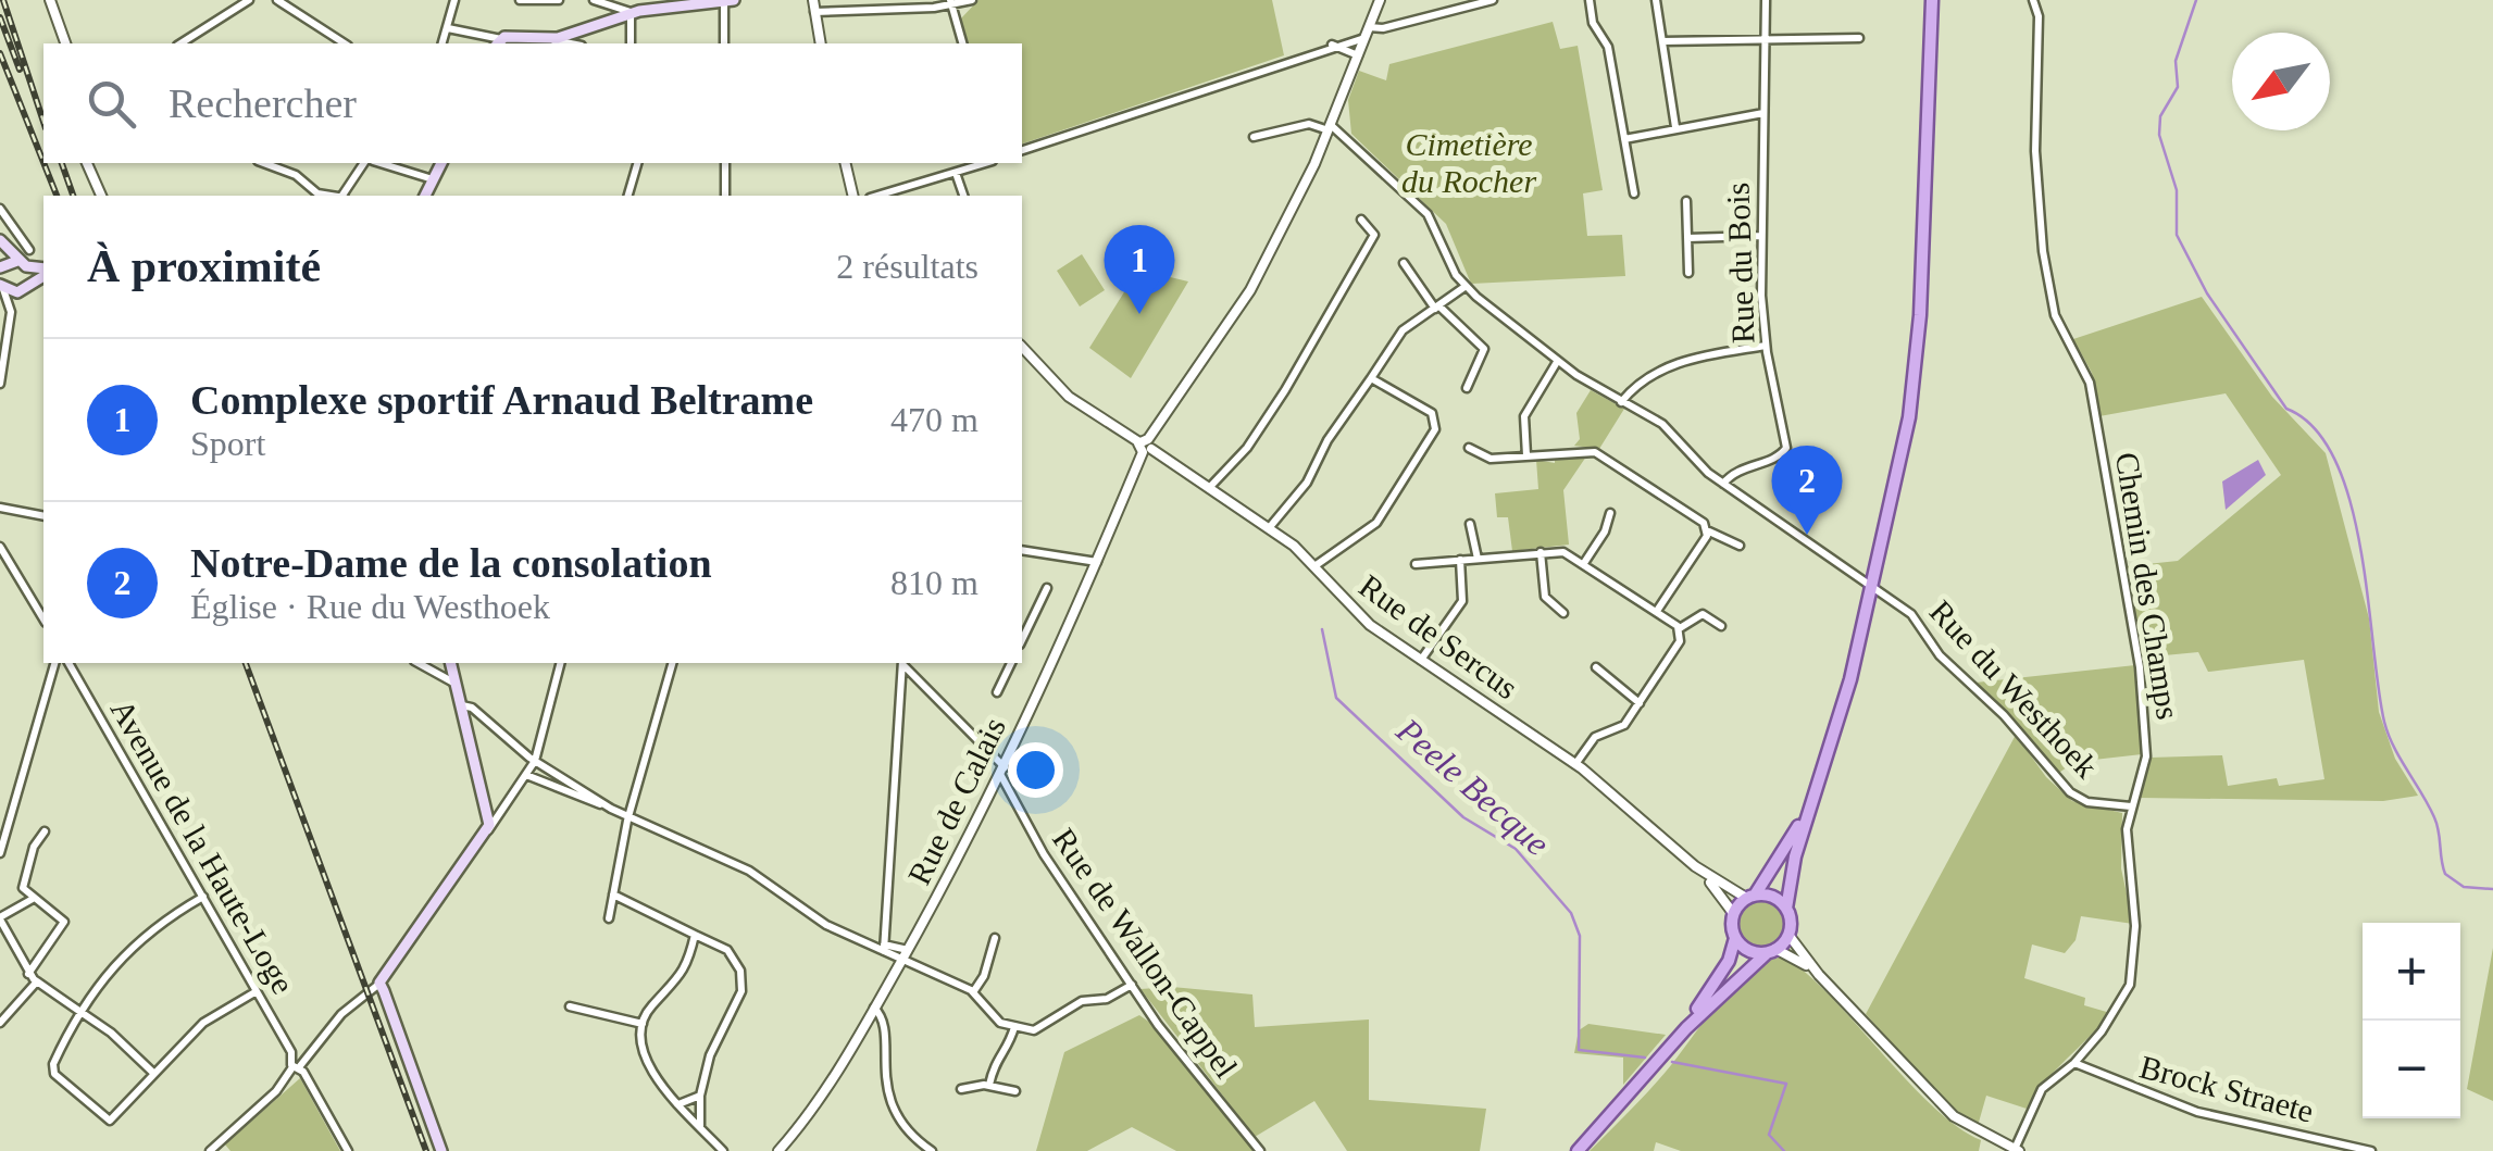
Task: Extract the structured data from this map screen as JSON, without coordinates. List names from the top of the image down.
{
  "streets": {
    "street": [
      "Rue du Bois",
      "Chemin des Champs",
      "Rue de Sercus",
      "Rue du Westhoek",
      "Rue de Calais",
      "Avenue de la Haute-Loge",
      "Rue de Wallon-Cappel",
      "Brock Straete"
    ]
  },
  "crossings": [
    ["Rue du Bois", "Rue du Westhoek"],
    ["Chemin des Champs", "Rue du Westhoek"],
    ["Chemin des Champs", "Brock Straete"],
    ["Rue de Sercus", "Rue de Calais"],
    ["Rue du Westhoek", "Rue de Calais"],
    ["Rue de Calais", "Rue de Wallon-Cappel"]
  ],
  "water": ["Peele Becque"],
  "parks": ["Cimetière du Rocher"],
  "north": "bottom left",
  "page": {
    "search": "Rechercher",
    "heading": ["À proximité", "2 résultats"],
    "pins": ["1", "2"],
    "list": [
      {
        "mark": "1",
        "name": "Complexe sportif Arnaud Beltrame",
        "note": "Sport",
        "value": "470 m"
      },
      {
        "mark": "2",
        "name": "Notre-Dame de la consolation",
        "note": "Église · Rue du Westhoek",
        "value": "810 m"
      }
    ],
    "map_buttons": ["+", "−"]
  }
}
